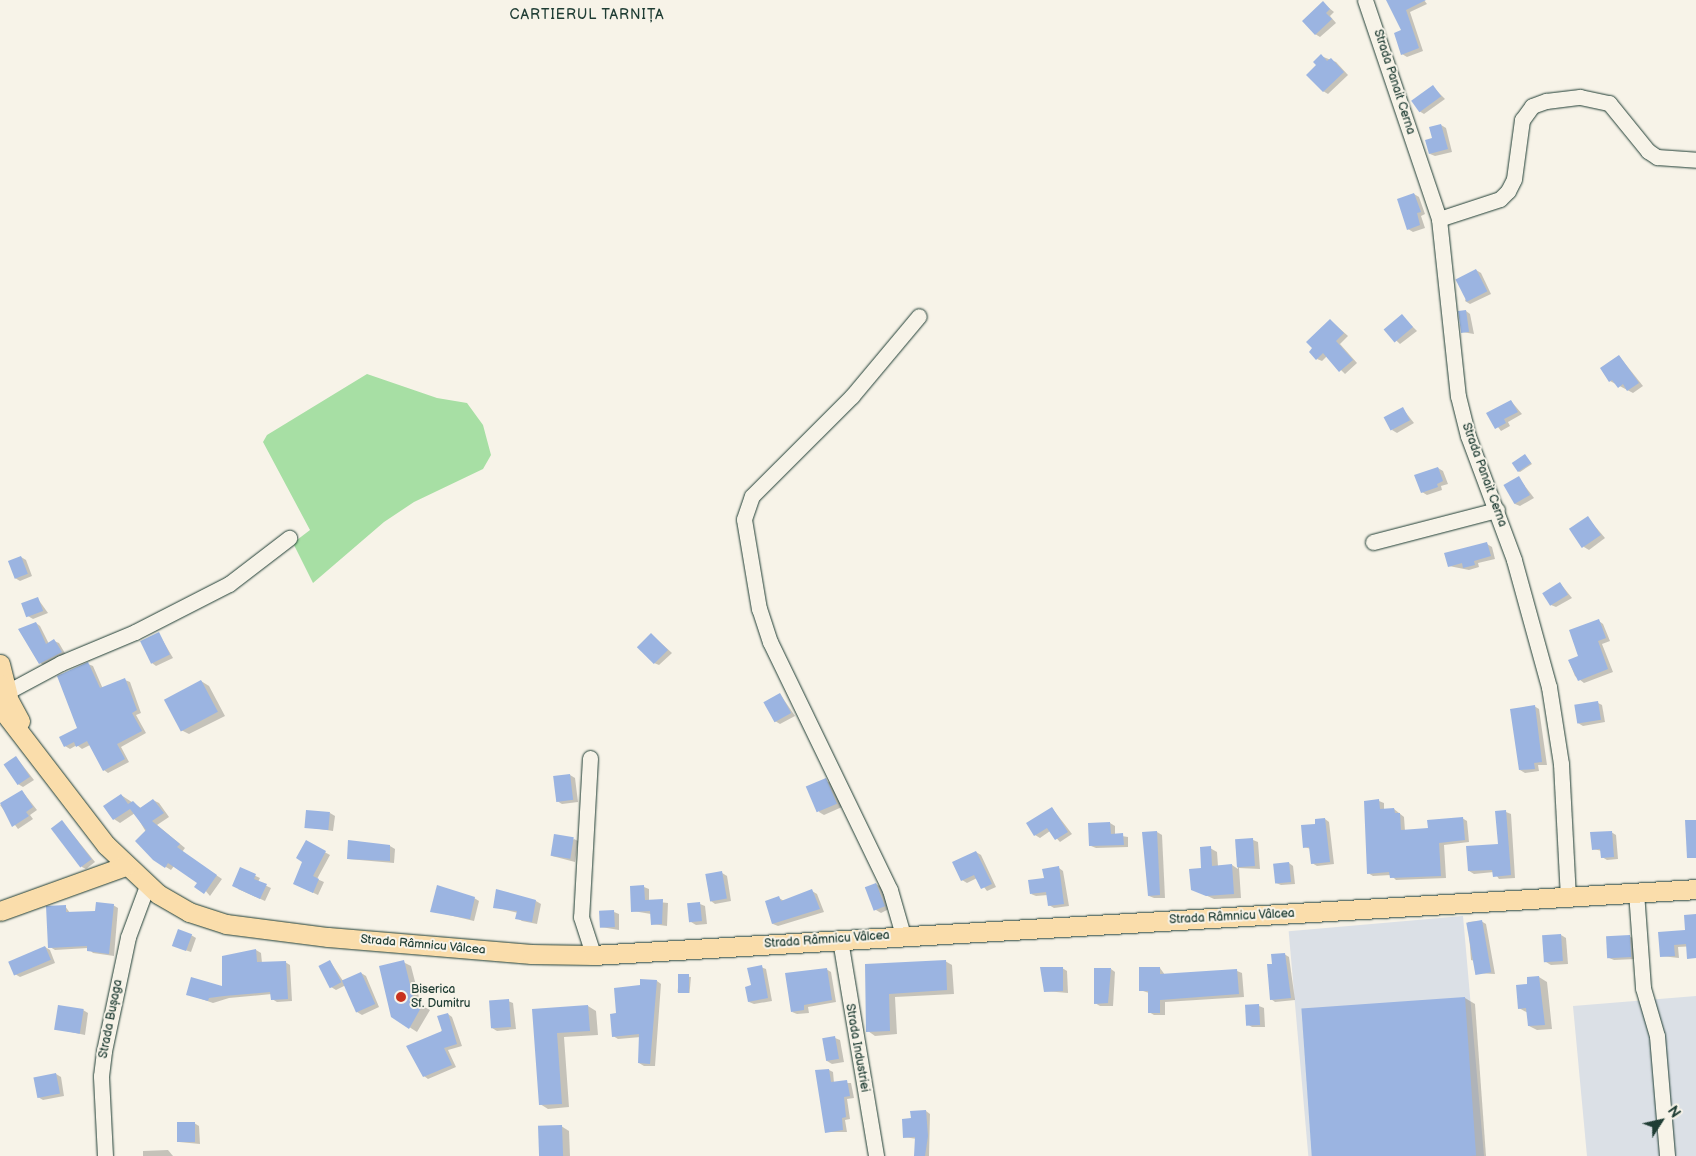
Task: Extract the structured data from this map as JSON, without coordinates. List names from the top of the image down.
{
  "streets": {
    "main road": ["Strada Râmnicu Vâlcea"],
    "street": ["Strada Panait Cerna", "Strada Bușaga", "Strada Industriei"]
  },
  "crossings": [
    ["Strada Panait Cerna", "Strada Râmnicu Vâlcea"],
    ["Strada Râmnicu Vâlcea", "Strada Bușaga"],
    ["Strada Râmnicu Vâlcea", "Strada Industriei"]
  ],
  "districts": ["CARTIERUL TARNIȚA"],
  "places": ["Biserica Sf. Dumitru"],
  "north": "top right"
}
